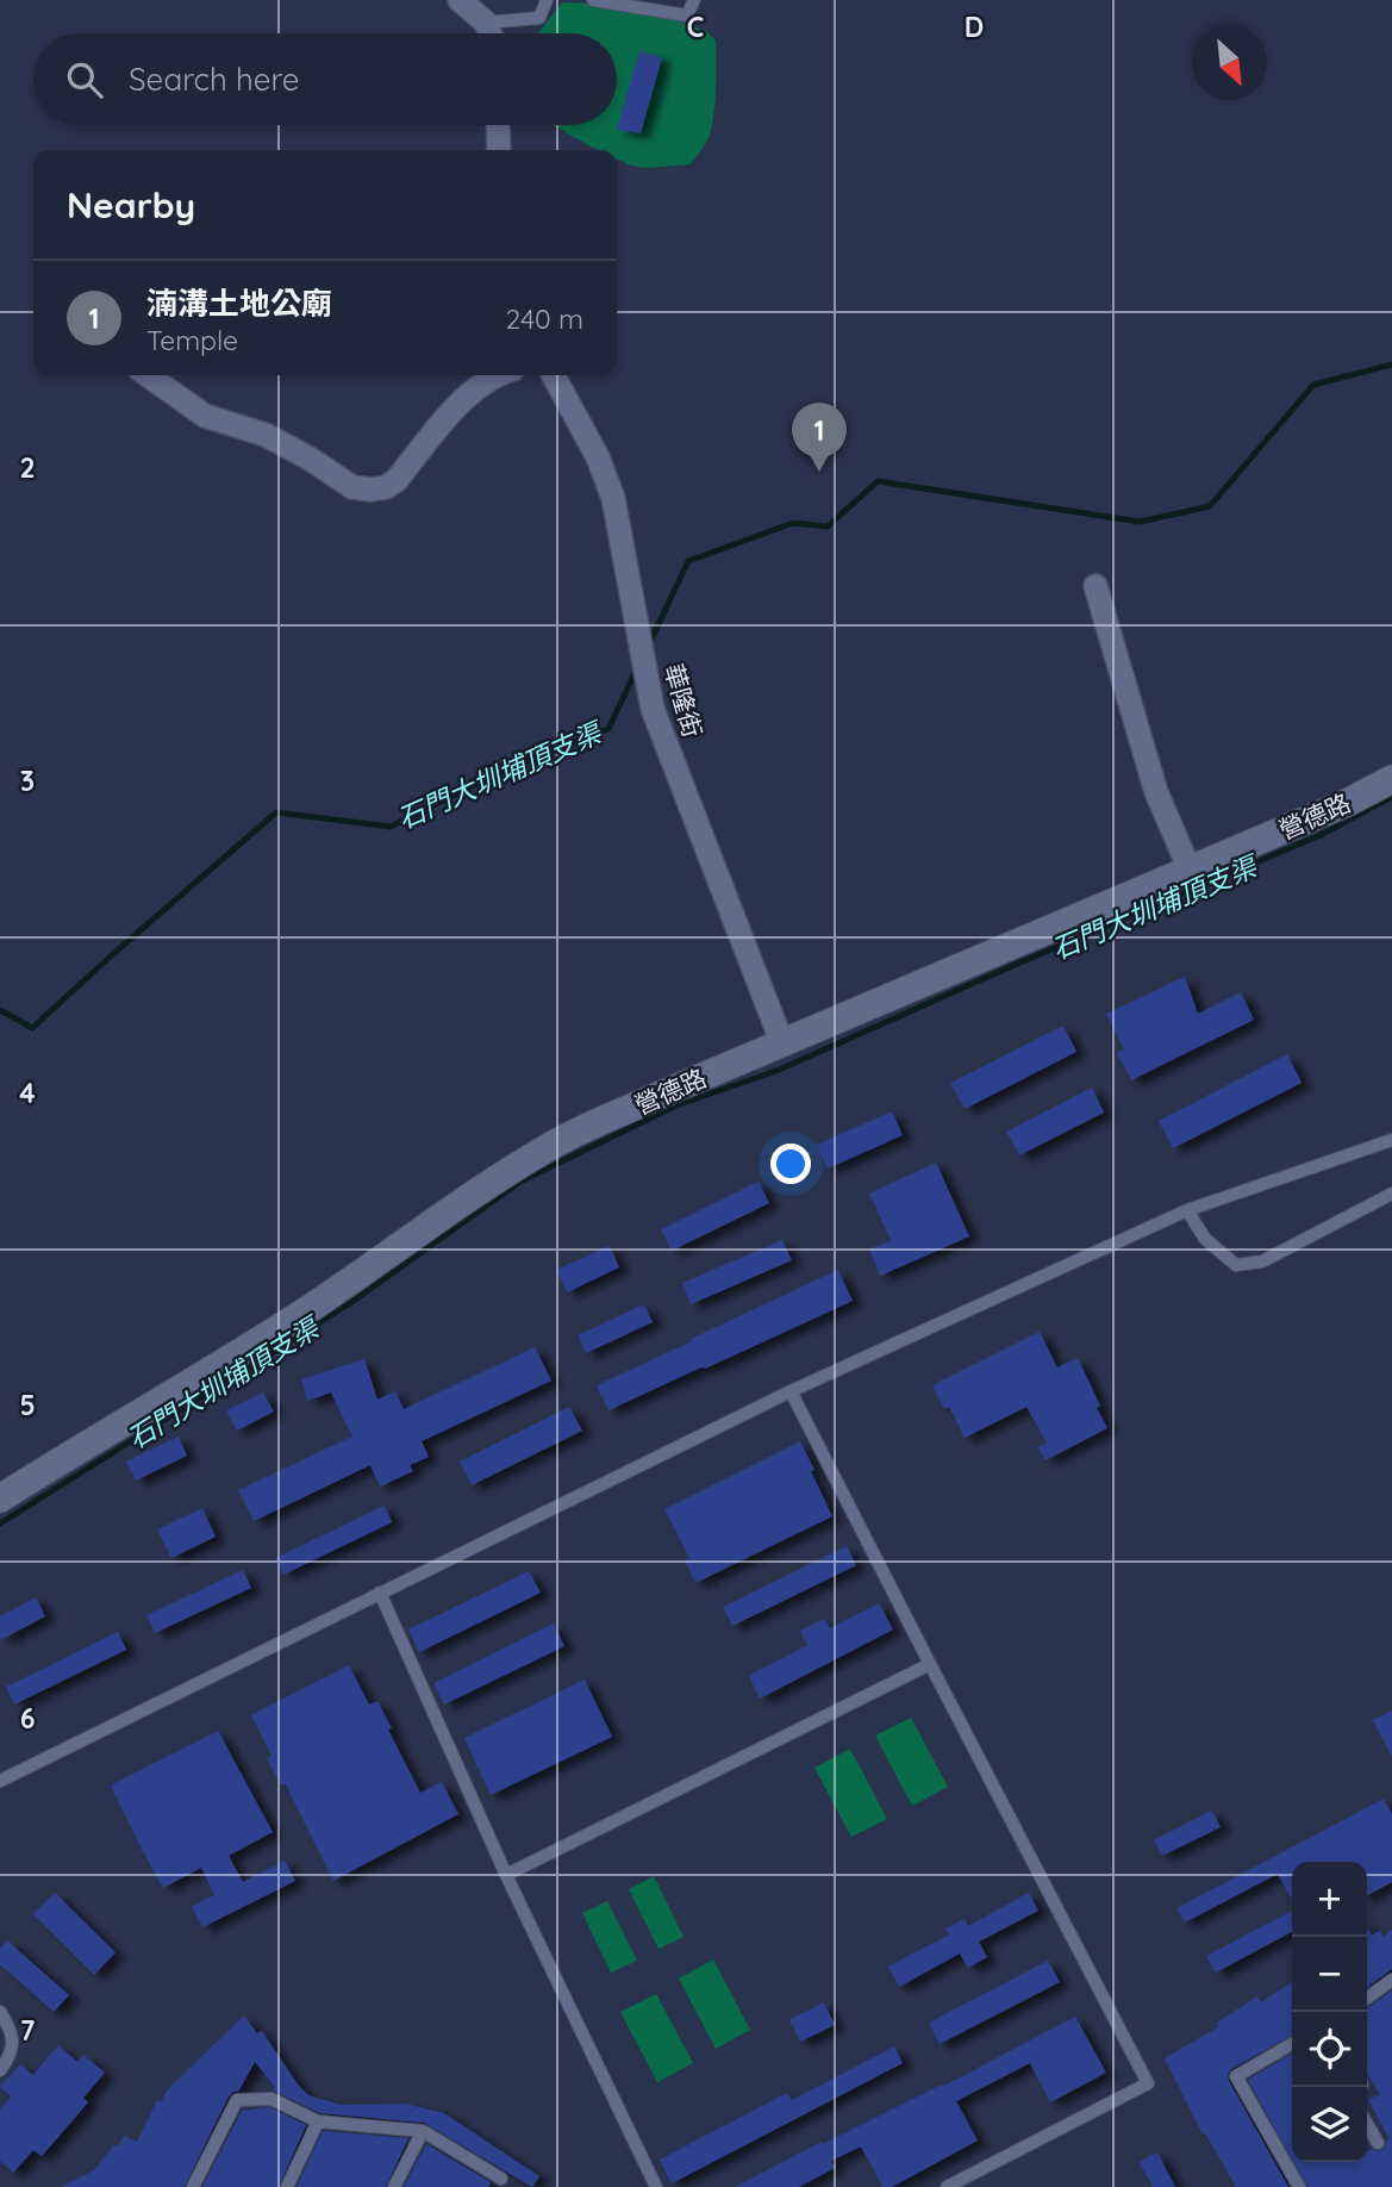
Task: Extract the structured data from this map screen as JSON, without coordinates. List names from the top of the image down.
{
  "streets": {
    "street": ["華隆街", "營德路"]
  },
  "crossings": [
    ["華隆街", "營德路"]
  ],
  "water": ["石門大圳埔頂支渠"],
  "north": "bottom right",
  "page": {
    "search": "Search here",
    "heading": "Nearby",
    "list": [
      {
        "mark": "1",
        "name": "湳溝土地公廟",
        "note": "Temple",
        "value": "240 m"
      }
    ],
    "pins": "1",
    "map_buttons": ["+", "−"]
  },
  "grid": {
    "columns": ["C", "D"],
    "rows": [
      "2",
      "3",
      "4",
      "5",
      "6",
      "7"
    ]
  }
}
